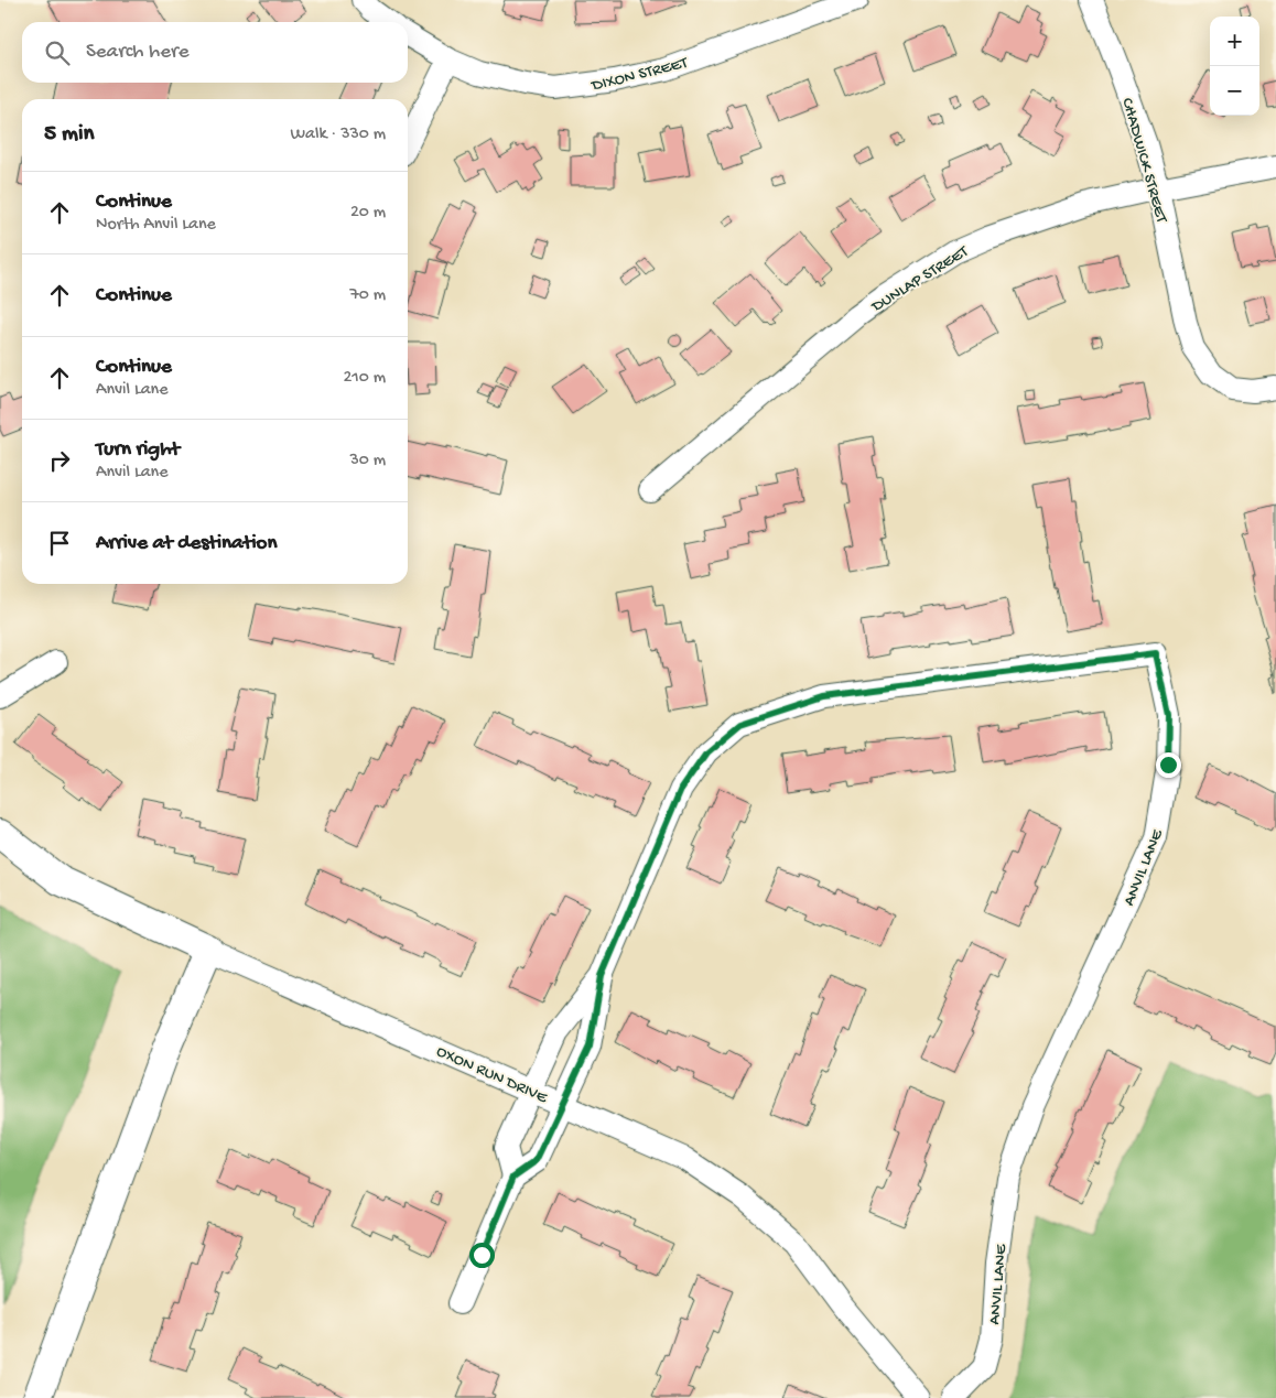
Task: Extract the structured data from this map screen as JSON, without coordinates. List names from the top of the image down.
{
  "streets": {
    "street": [
      "DIXON STREET",
      "CHADWICK STREET",
      "DUNLAP STREET",
      "ANVIL LANE",
      "OXON RUN DRIVE"
    ]
  },
  "crossings": [
    ["CHADWICK STREET", "DUNLAP STREET"],
    ["ANVIL LANE", "OXON RUN DRIVE"]
  ],
  "page": {
    "map_buttons": ["+", "−"],
    "search": "Search here",
    "heading": ["5 min", "Walk · 330 m"],
    "list": [
      ["Continue", "North Anvil Lane", "20 m"],
      ["Continue", "70 m"],
      ["Continue", "Anvil Lane", "210 m"],
      ["Turn right", "Anvil Lane", "30 m"],
      "Arrive at destination"
    ]
  }
}
